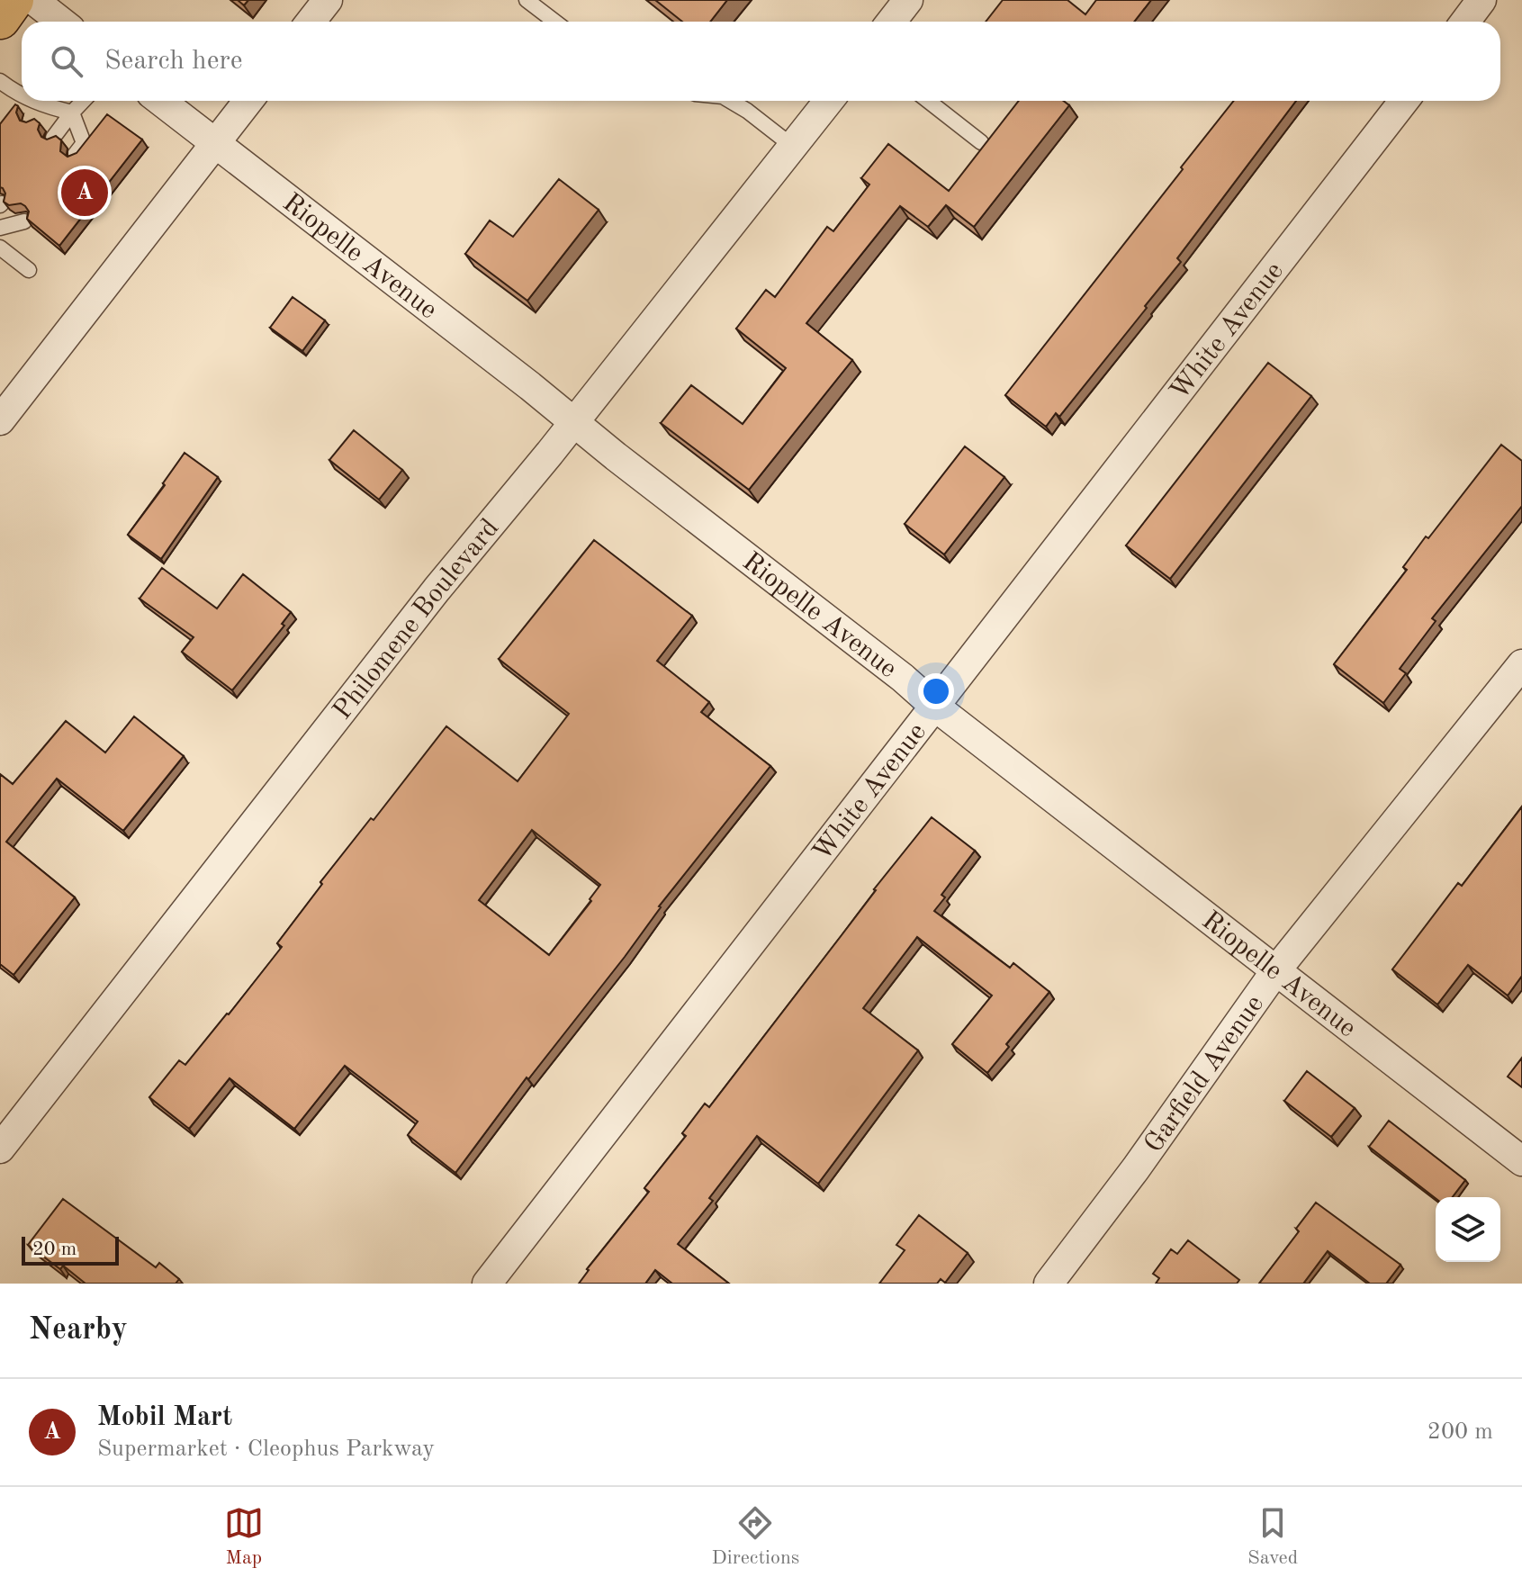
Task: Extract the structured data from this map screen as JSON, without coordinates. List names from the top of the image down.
{
  "streets": {
    "street": [
      "Riopelle Avenue",
      "White Avenue",
      "Philomene Boulevard",
      "Garfield Avenue"
    ]
  },
  "crossings": [
    ["Riopelle Avenue", "White Avenue"],
    ["Riopelle Avenue", "Philomene Boulevard"],
    ["Riopelle Avenue", "Garfield Avenue"]
  ],
  "scale_bar": "20 m",
  "page": {
    "search": "Search here",
    "pins": "A",
    "scale": "20 m",
    "heading": "Nearby",
    "list": [
      {
        "mark": "A",
        "name": "Mobil Mart",
        "note": "Supermarket · Cleophus Parkway",
        "value": "200 m"
      }
    ],
    "nav": ["Map", "Directions", "Saved"]
  }
}
